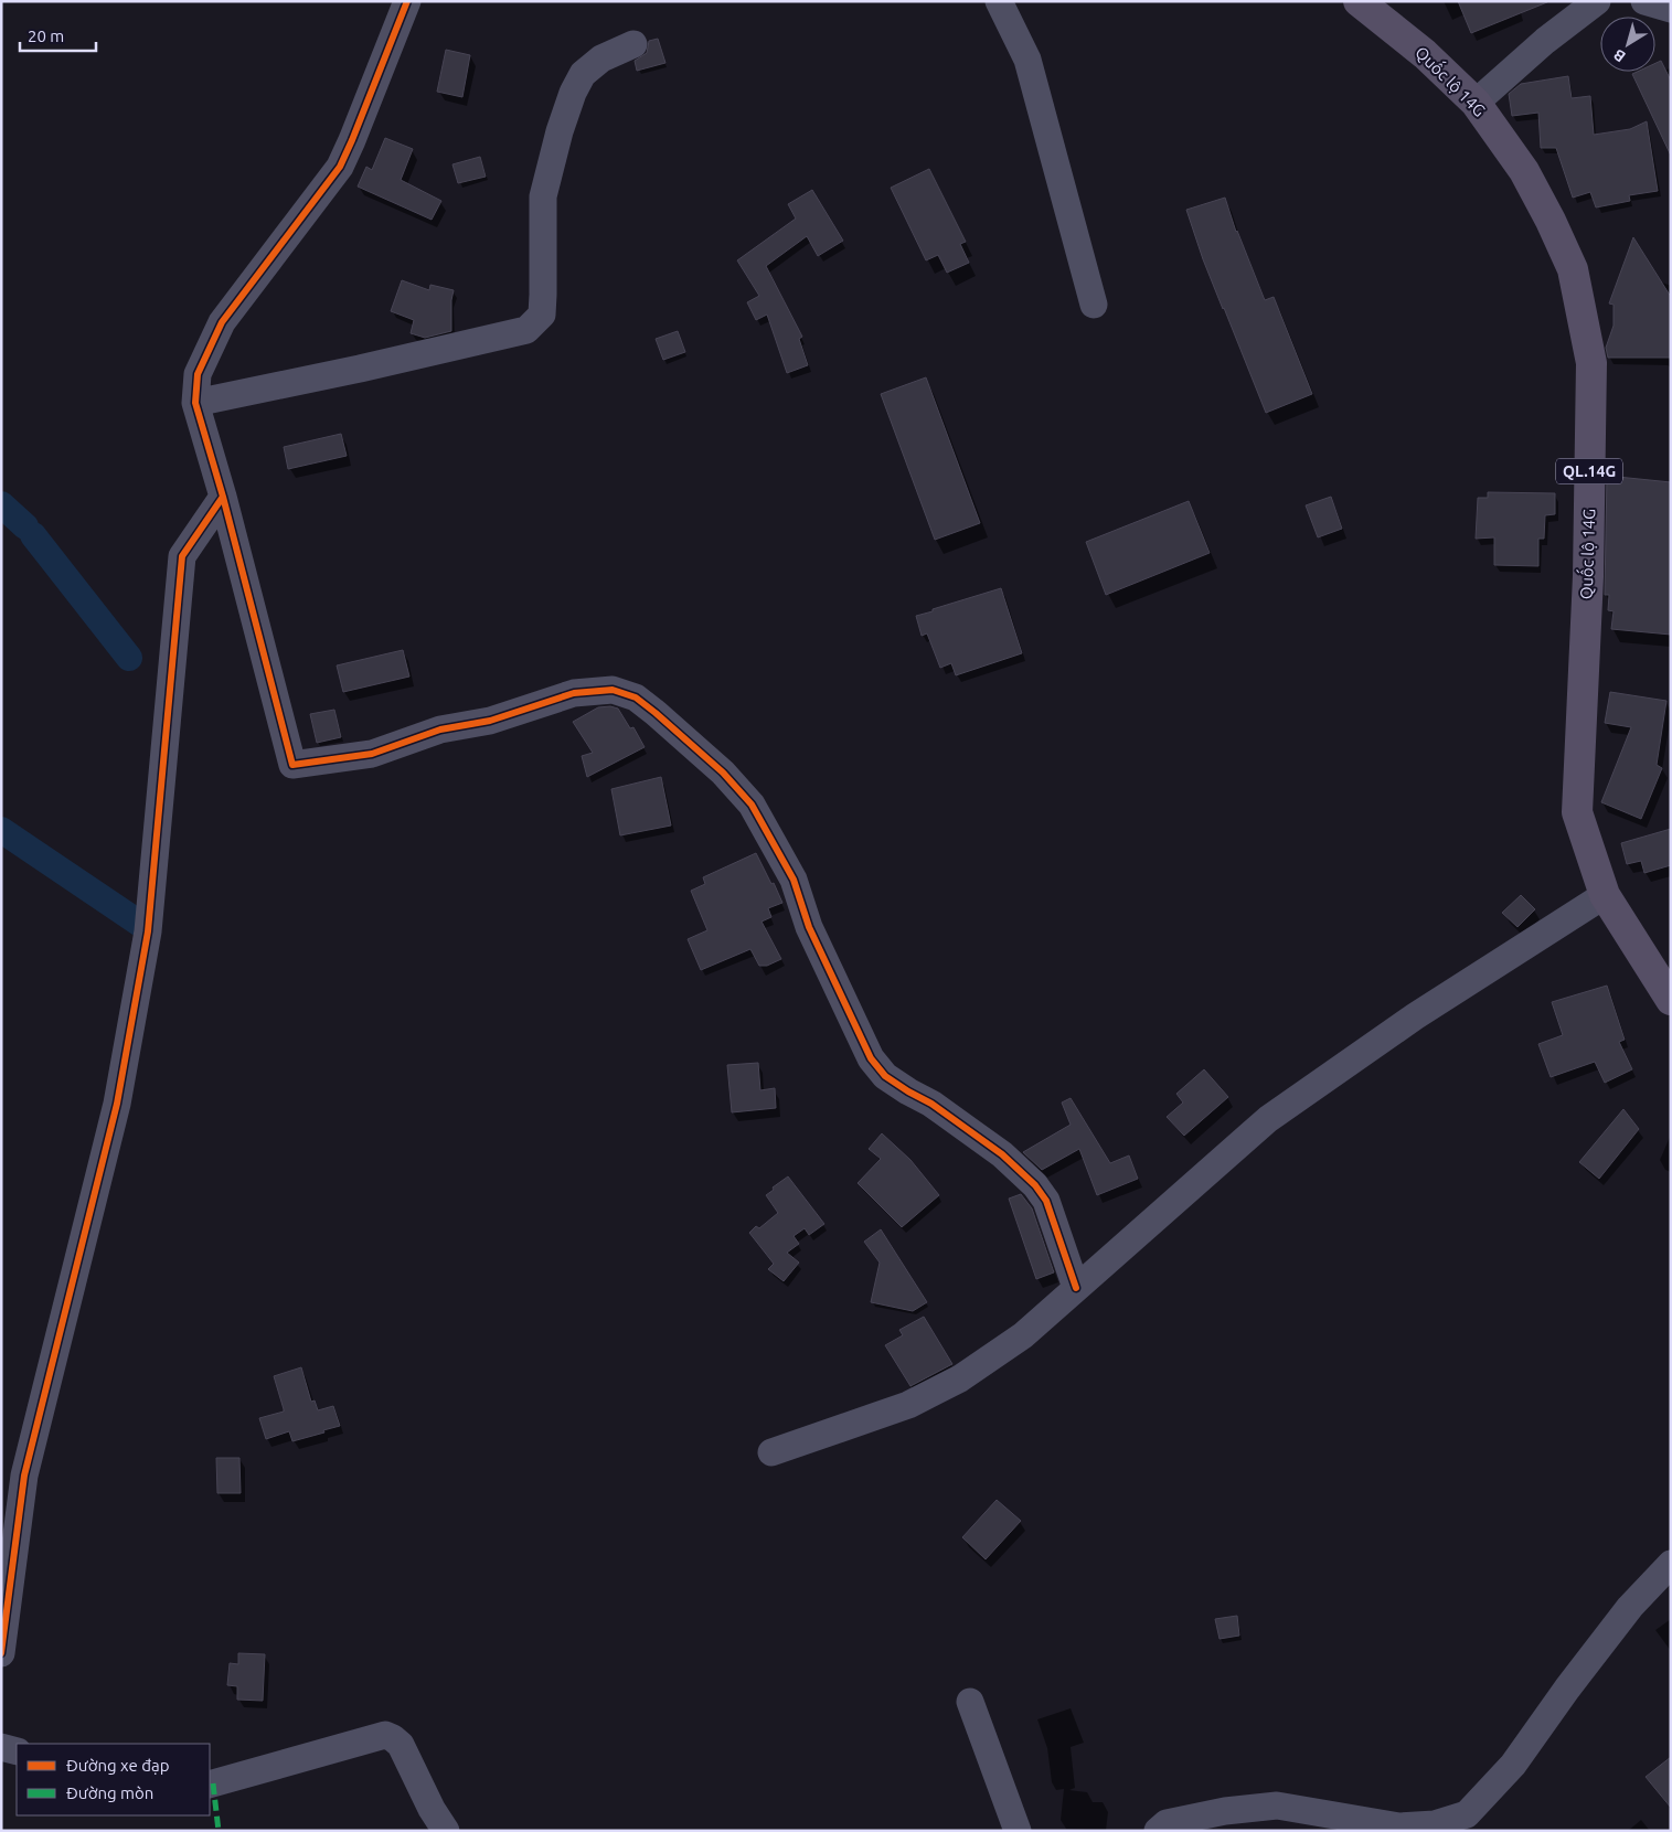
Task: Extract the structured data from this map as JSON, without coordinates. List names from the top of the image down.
{
  "streets": {
    "main road": ["Quốc lộ 14G", "QL.14G"]
  },
  "legend": ["Đường xe đạp", "Đường mòn"],
  "scale_bar": "20 m",
  "north": "bottom left"
}
